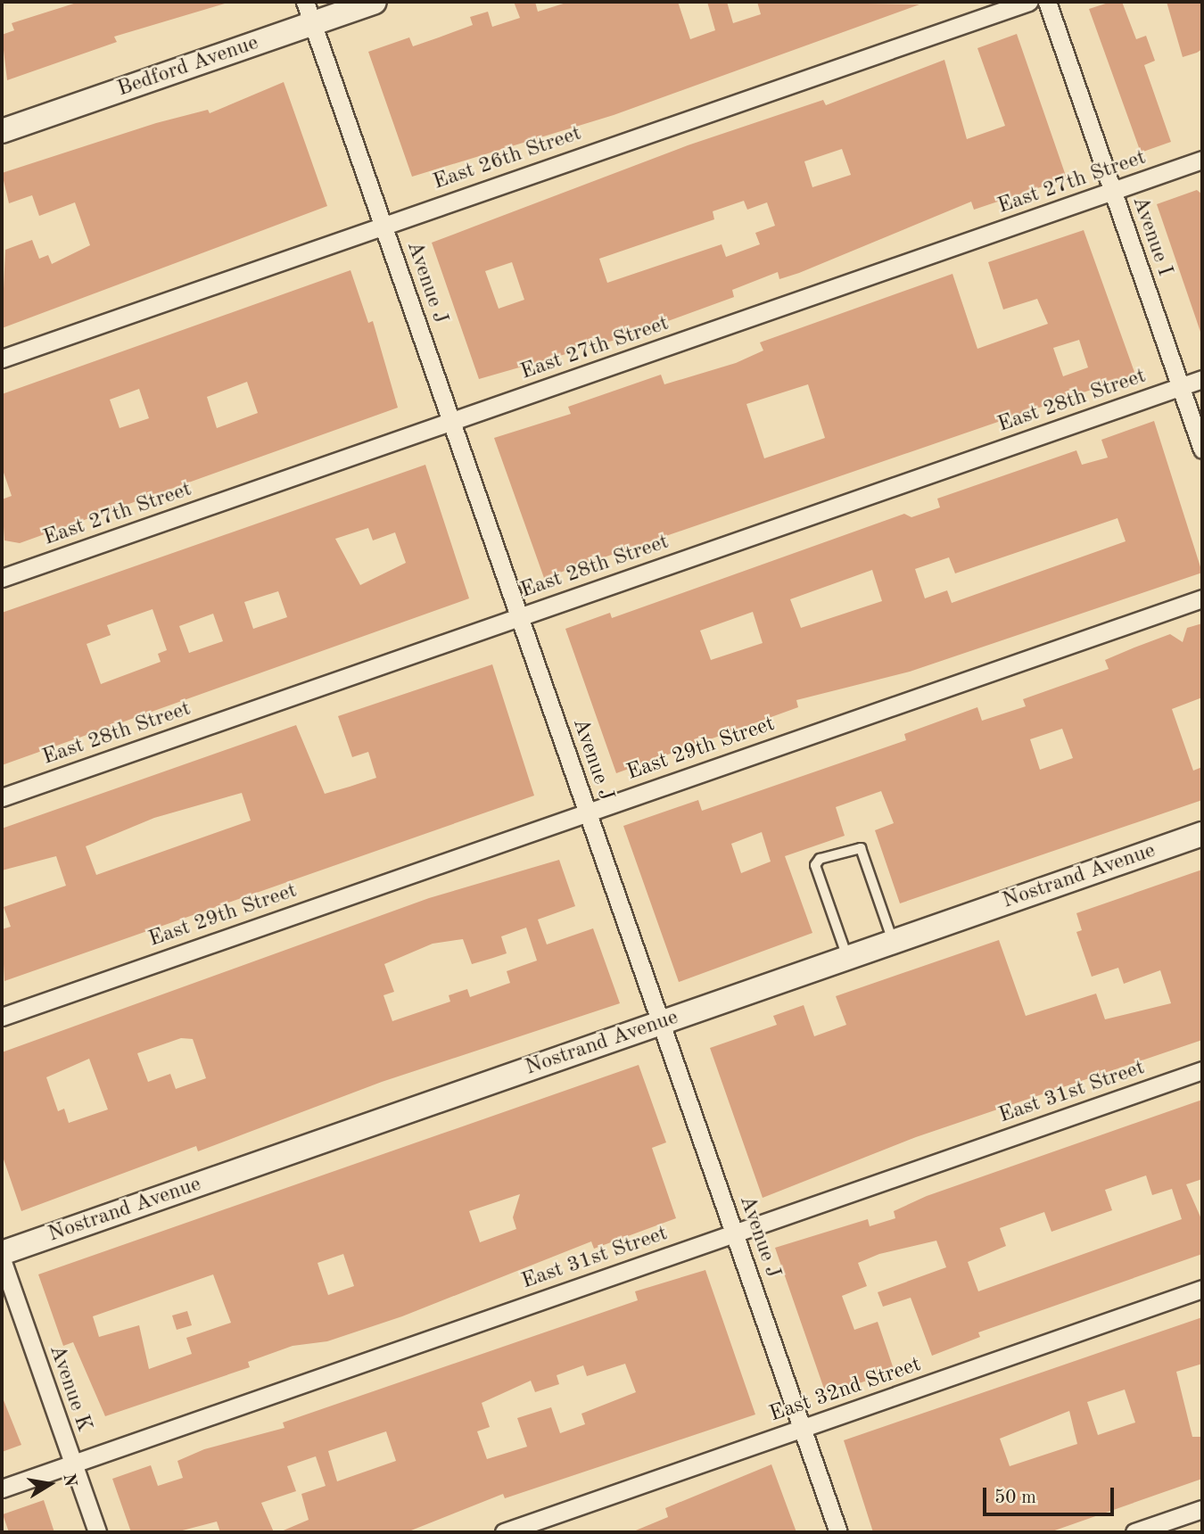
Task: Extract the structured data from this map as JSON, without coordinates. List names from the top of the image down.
{
  "streets": {
    "main road": ["Bedford Avenue", "Nostrand Avenue"],
    "street": [
      "East 26th Street",
      "East 27th Street",
      "Avenue I",
      "Avenue J",
      "East 28th Street",
      "East 29th Street",
      "East 31st Street",
      "Avenue K",
      "East 32nd Street"
    ]
  },
  "crossings": [
    ["Bedford Avenue", "Avenue J"],
    ["East 26th Street", "Avenue J"],
    ["East 27th Street", "Avenue I"],
    ["East 27th Street", "Avenue J"],
    ["Avenue I", "East 28th Street"],
    ["Avenue J", "East 28th Street"],
    ["Avenue J", "East 29th Street"],
    ["Avenue J", "Nostrand Avenue"],
    ["Avenue J", "East 31st Street"],
    ["Avenue J", "East 32nd Street"],
    ["East 31st Street", "Avenue K"]
  ],
  "scale_bar": "50 m",
  "north": "right"
}
